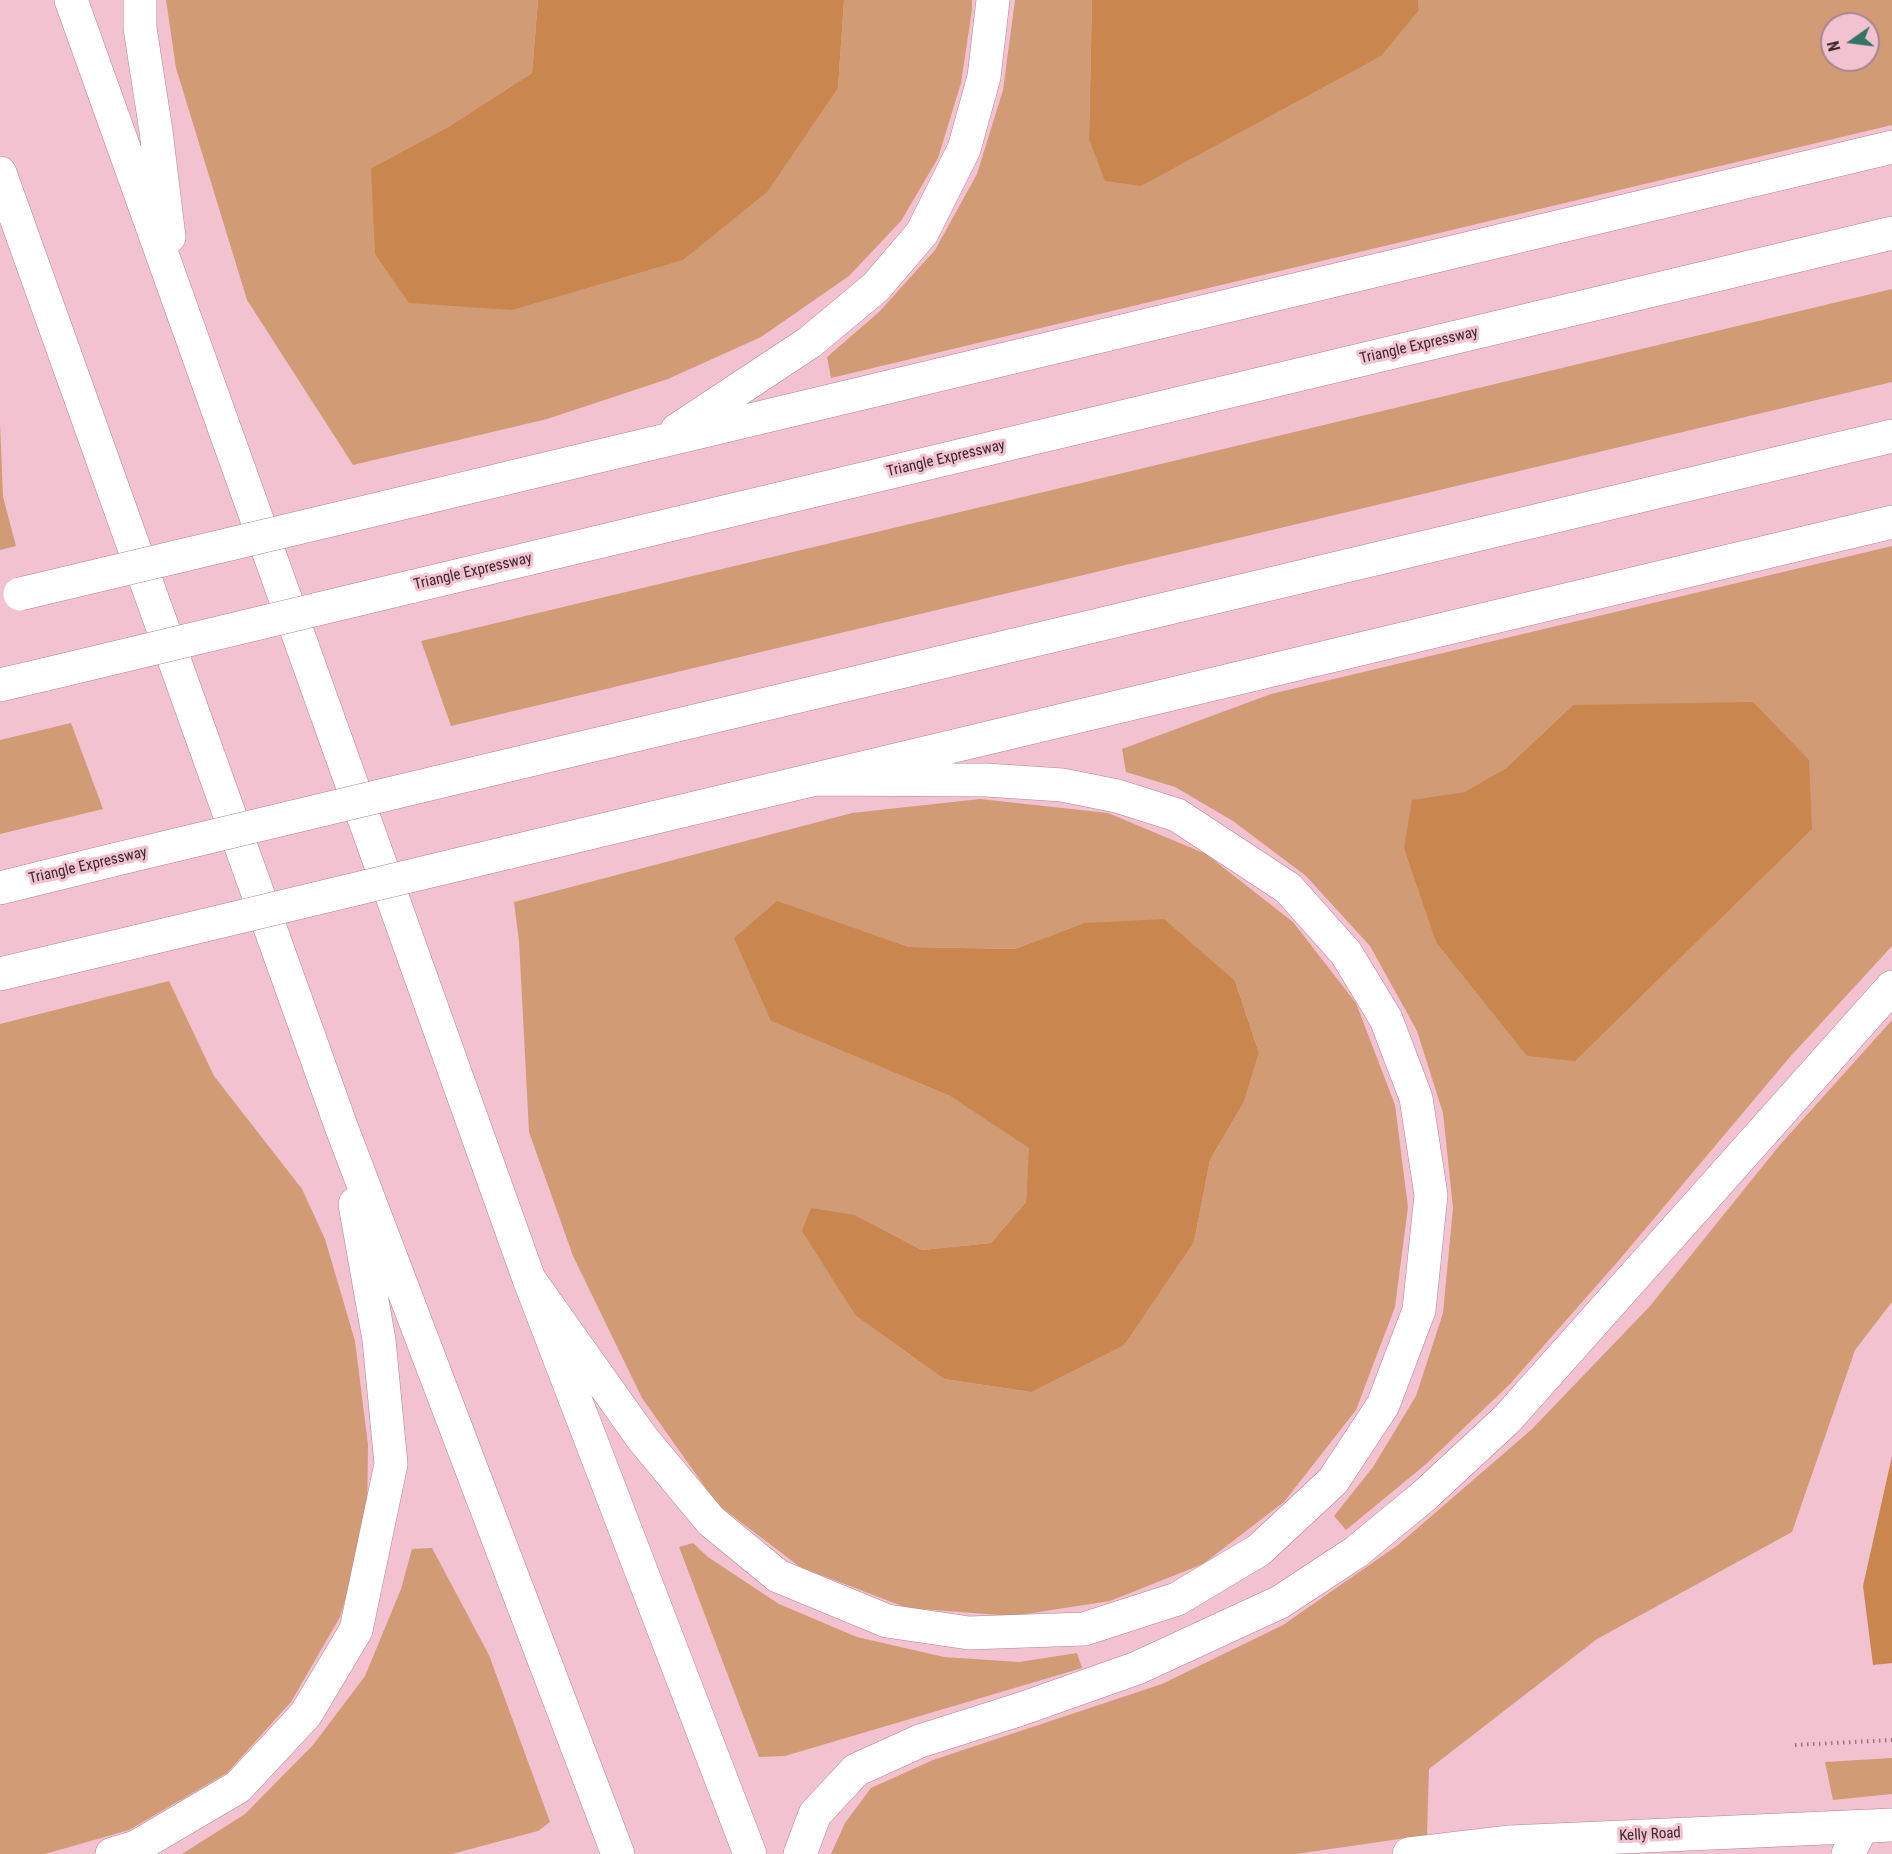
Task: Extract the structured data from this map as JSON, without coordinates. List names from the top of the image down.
{
  "streets": {
    "main road": ["Triangle Expressway", "Kelly Road"]
  },
  "north": "left"
}
